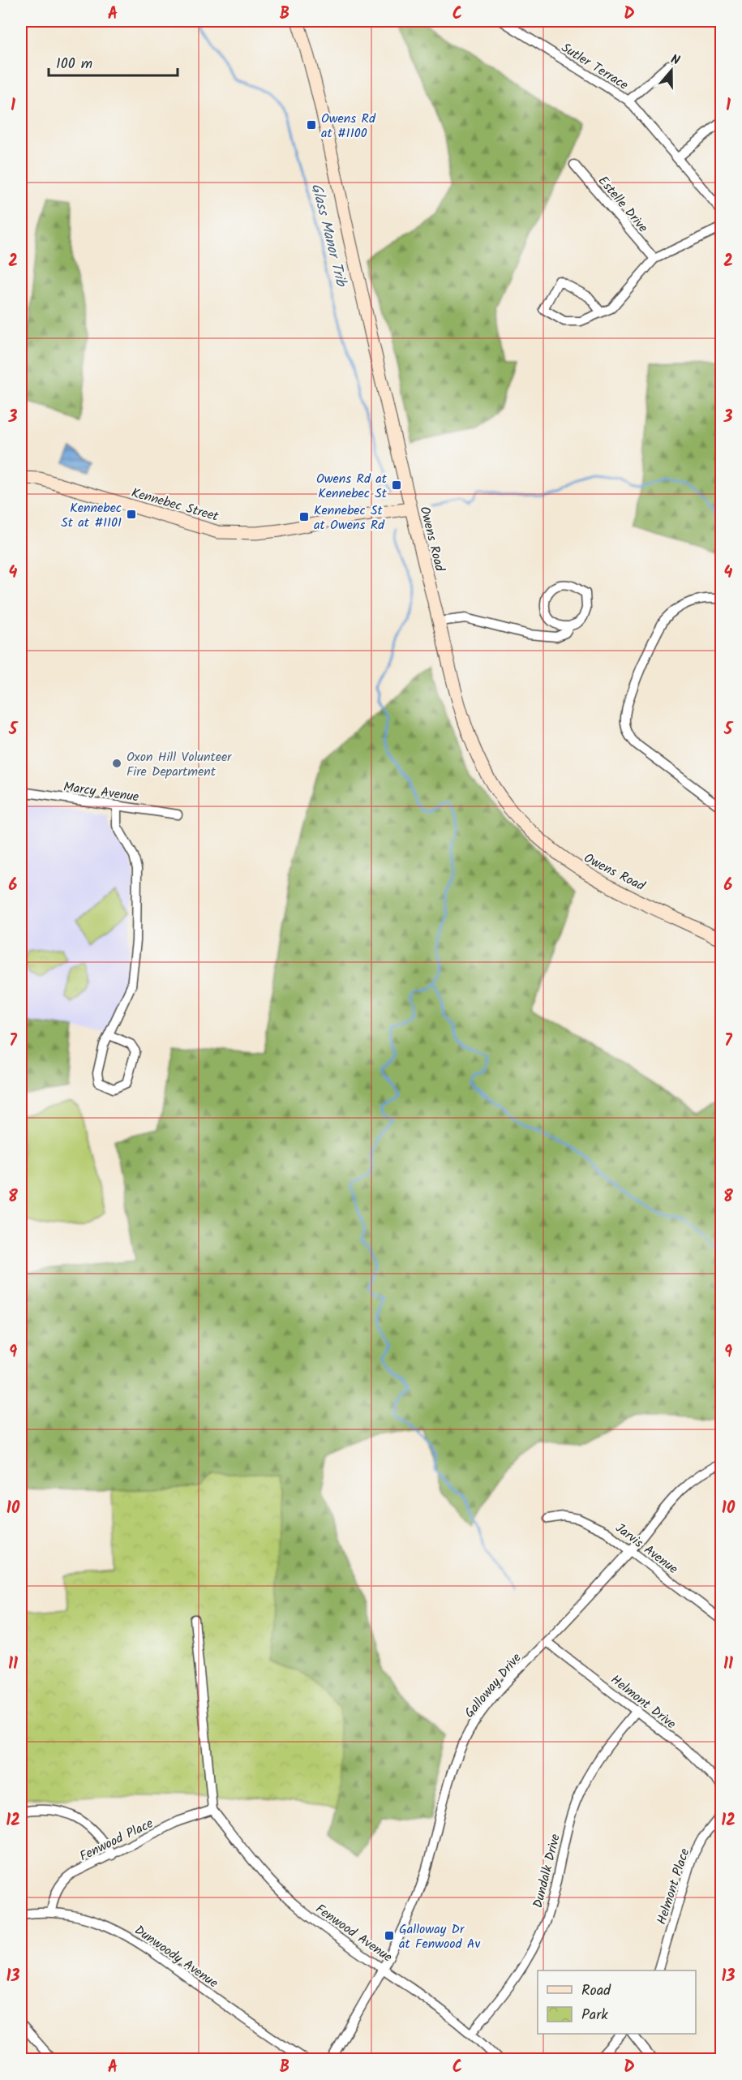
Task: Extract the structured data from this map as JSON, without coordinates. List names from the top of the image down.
{
  "streets": {
    "street": [
      "Sutler Terrace",
      "Estelle Drive",
      "Kennebec Street",
      "Owens Road",
      "Marcy Avenue",
      "Jarvis Avenue",
      "Galloway Drive",
      "Helmont Drive",
      "Fenwood Place",
      "Dundalk Drive",
      "Helmont Place",
      "Fenwood Avenue",
      "Dunwoody Avenue"
    ]
  },
  "crossings": [
    ["Kennebec Street", "Owens Road"],
    ["Jarvis Avenue", "Galloway Drive"],
    ["Galloway Drive", "Helmont Drive"],
    ["Galloway Drive", "Fenwood Avenue"],
    ["Helmont Drive", "Dundalk Drive"],
    ["Fenwood Place", "Fenwood Avenue"],
    ["Fenwood Place", "Dunwoody Avenue"],
    ["Dundalk Drive", "Fenwood Avenue"]
  ],
  "water": ["Glass Manor Trib"],
  "places": {
    "transit": [
      "Owens Rd at #1100",
      "Owens Rd at Kennebec St",
      "Kennebec St at #1101",
      "Kennebec St at Owens Rd",
      "Galloway Dr at Fenwood Av"
    ],
    "other": ["Oxon Hill Volunteer Fire Department"]
  },
  "legend": ["Road", "Park"],
  "scale_bar": "100 m",
  "north": "top",
  "grid": {
    "columns": [
      "A",
      "B",
      "C",
      "D"
    ],
    "rows": [
      "1",
      "2",
      "3",
      "4",
      "5",
      "6",
      "7",
      "8",
      "9",
      "10",
      "11",
      "12",
      "13"
    ]
  }
}
